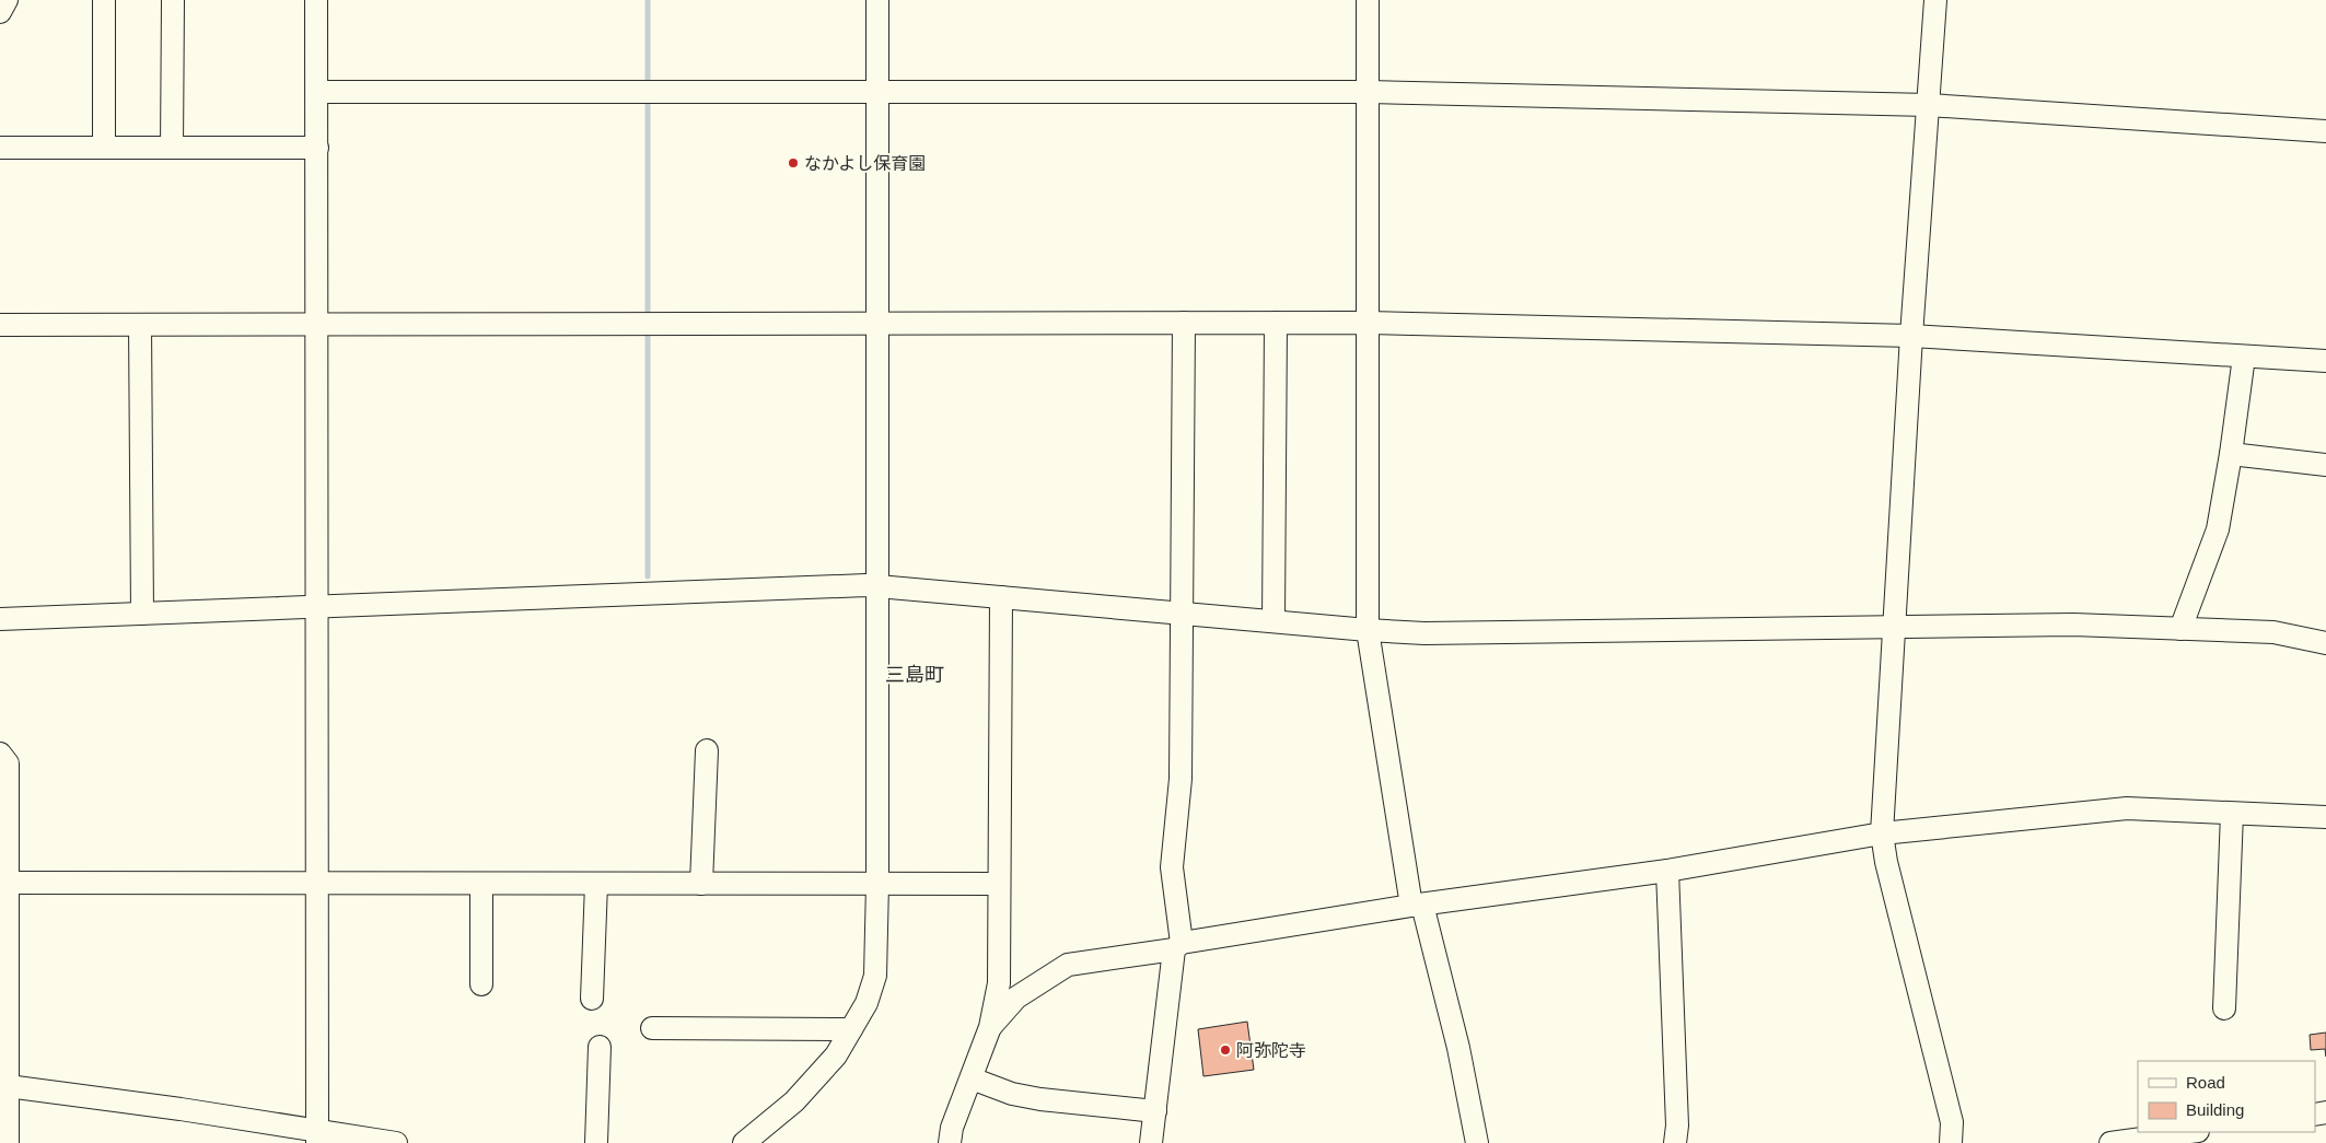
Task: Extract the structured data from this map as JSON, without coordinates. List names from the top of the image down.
{
  "districts": ["三島町"],
  "places": ["なかよし保育園", "阿弥陀寺"],
  "legend": ["Road", "Building"]
}
